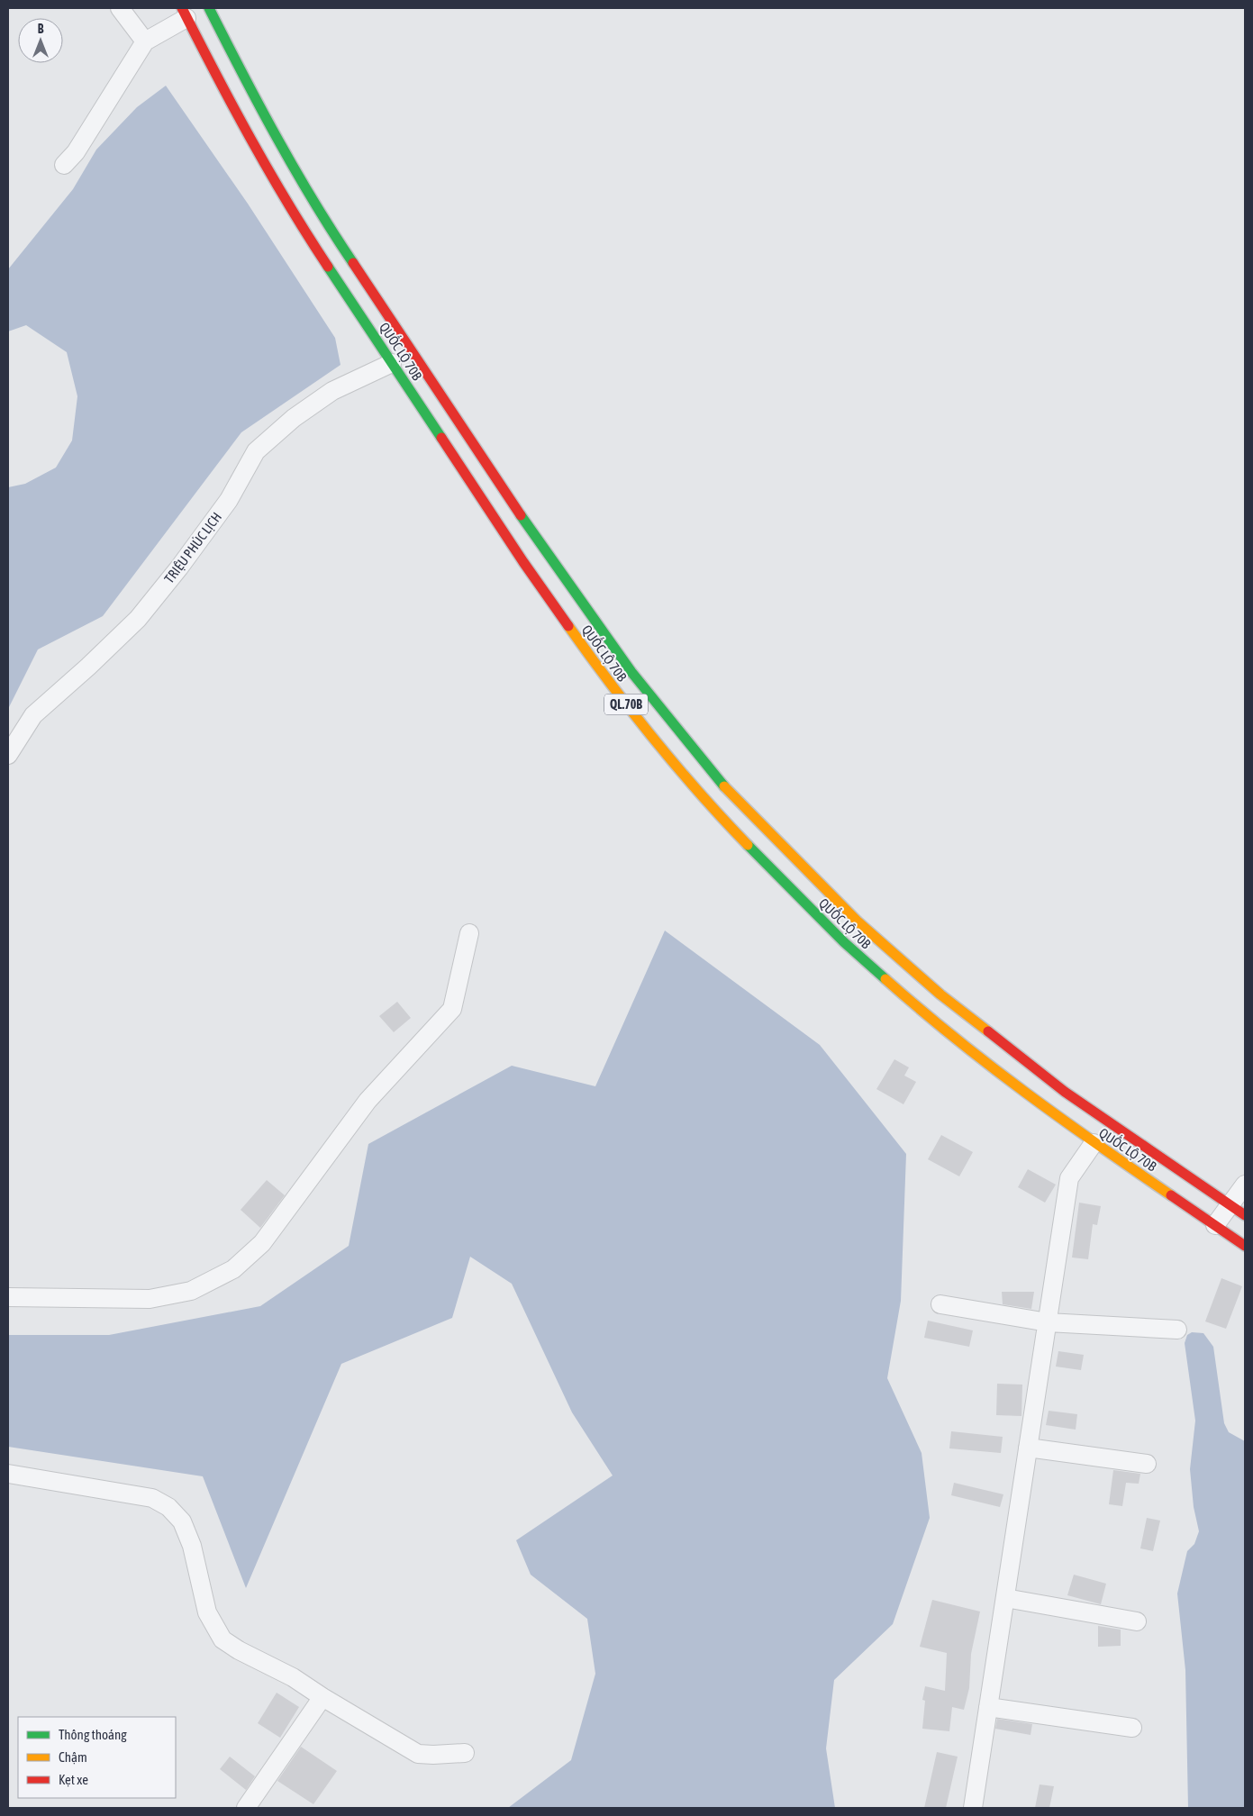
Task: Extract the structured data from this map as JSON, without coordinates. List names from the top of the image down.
{
  "streets": {
    "main road": ["QUỐC LỘ 70B", "QL.70B"],
    "street": ["TRIỆU PHÚC LỊCH"]
  },
  "crossings": [
    ["QUỐC LỘ 70B", "TRIỆU PHÚC LỊCH"]
  ],
  "legend": ["Thông thoáng", "Chậm", "Kẹt xe"],
  "north": "top"
}
